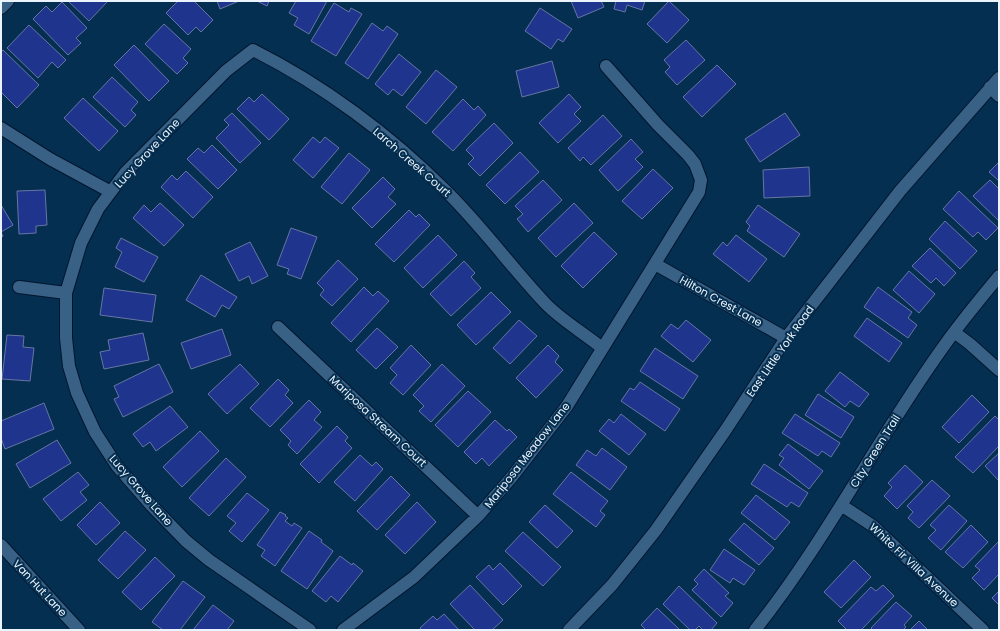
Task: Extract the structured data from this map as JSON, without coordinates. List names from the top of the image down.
{
  "streets": {
    "street": [
      "Lucy Grove Lane",
      "Larch Creek Court",
      "Hilton Crest Lane",
      "East Little York Road",
      "Mariposa Stream Court",
      "City Green Trail",
      "Mariposa Meadow Lane",
      "White Fir Villa Avenue",
      "Van Hut Lane"
    ]
  },
  "crossings": [
    ["Lucy Grove Lane", "Larch Creek Court"],
    ["Larch Creek Court", "Mariposa Meadow Lane"],
    ["Hilton Crest Lane", "East Little York Road"],
    ["Hilton Crest Lane", "Mariposa Meadow Lane"],
    ["Mariposa Stream Court", "Mariposa Meadow Lane"],
    ["City Green Trail", "White Fir Villa Avenue"]
  ]
}
